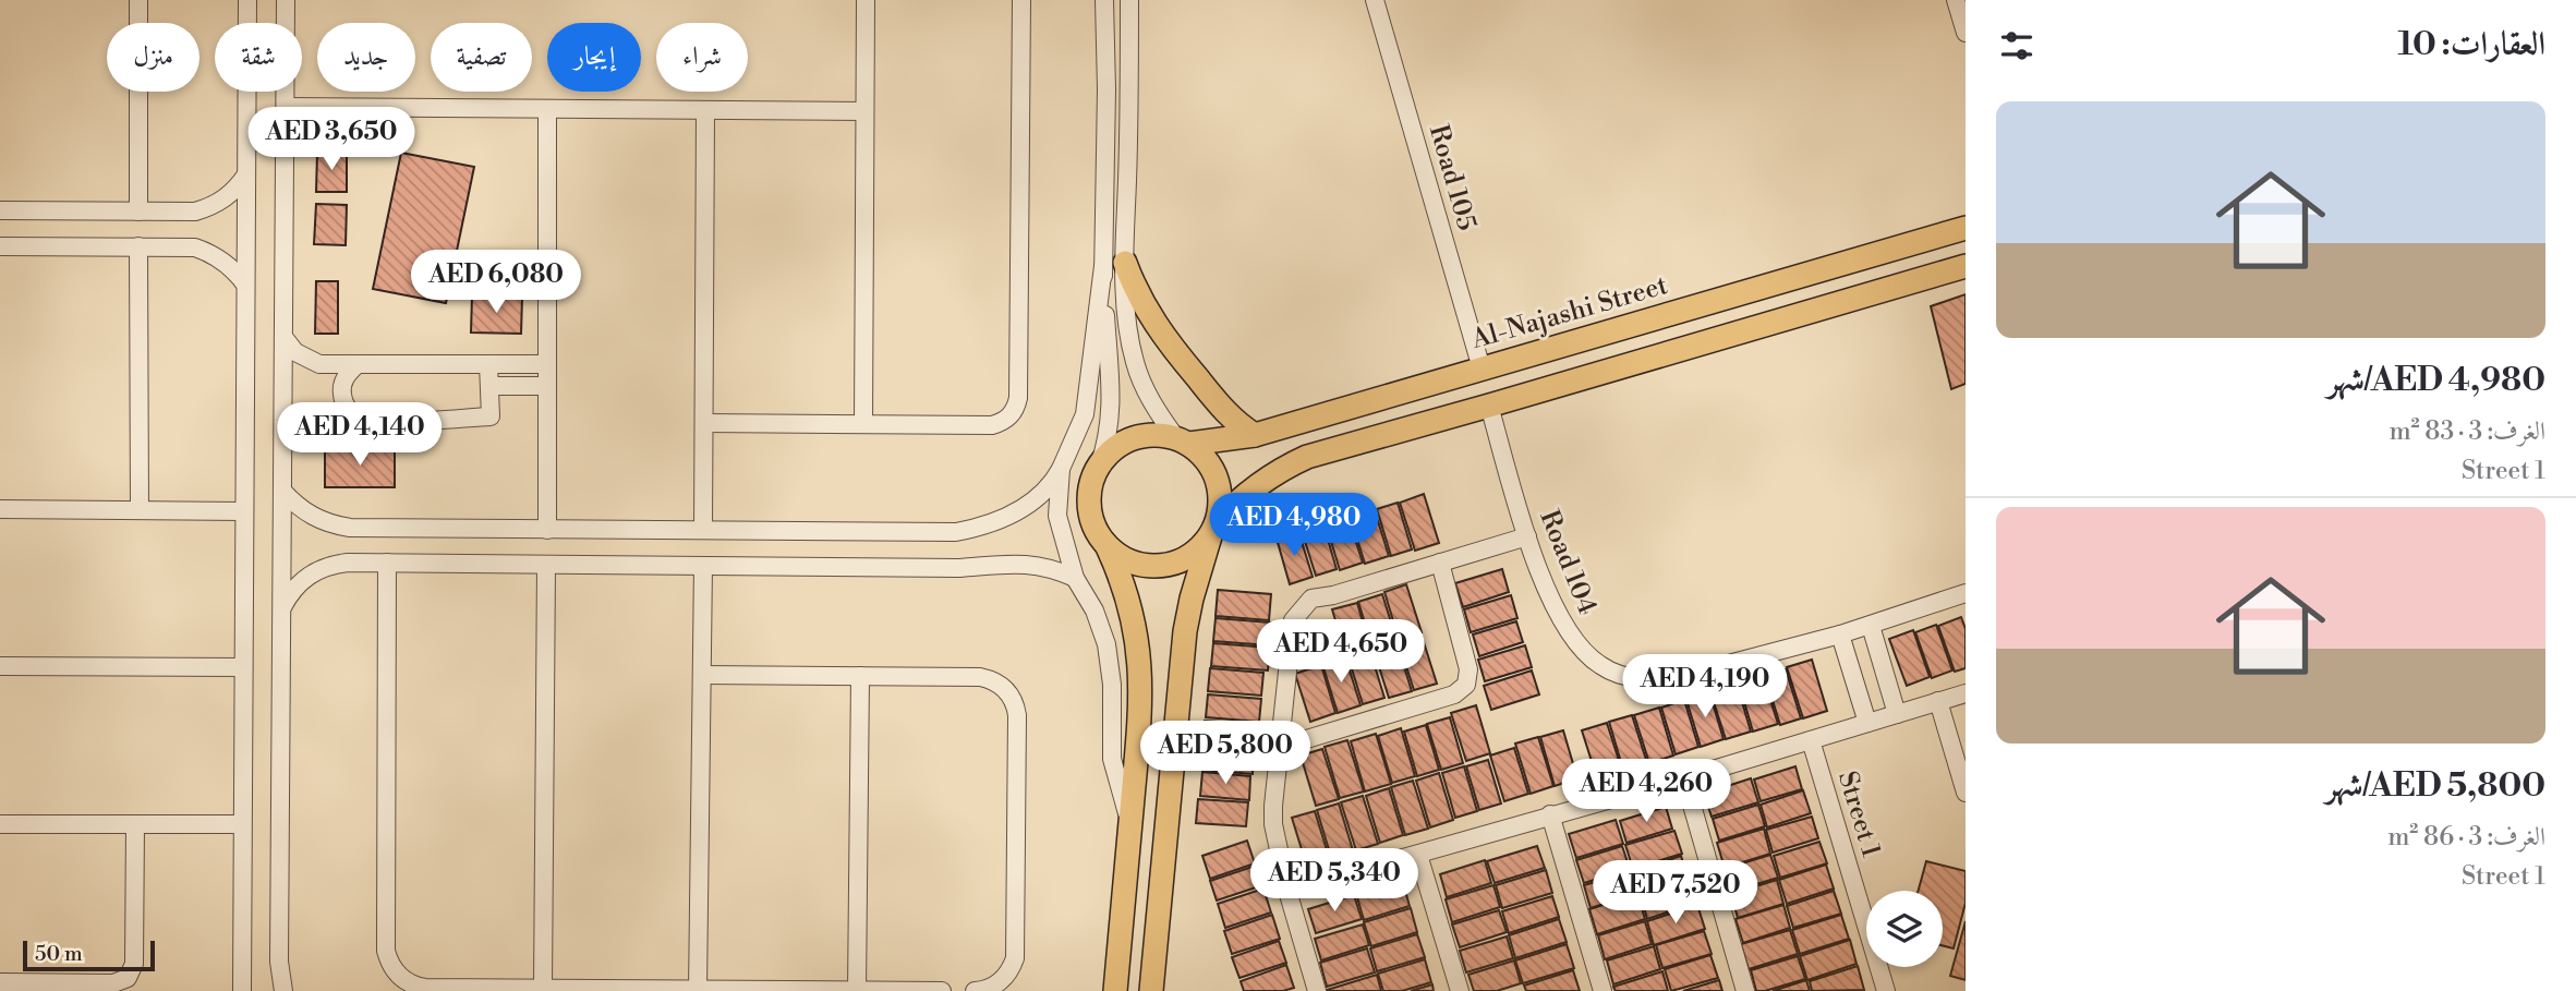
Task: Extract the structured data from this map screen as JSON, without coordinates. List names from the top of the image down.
{
  "streets": {
    "main road": ["Al-Najashi Street"],
    "street": ["Road 105", "Road 104", "Street 1"]
  },
  "crossings": [
    ["Road 105", "Al-Najashi Street"]
  ],
  "scale_bar": "50 m",
  "page": {
    "heading": "العقارات: 10",
    "chip": [
      "شراء",
      "إيجار",
      "تصفية",
      "جديد",
      "شقة",
      "منزل"
    ],
    "list": [
      {
        "name": "AED 4,980/شهر",
        "note": "الغرف: 3 · 83 m² · Street 1"
      },
      {
        "name": "AED 5,800/شهر",
        "note": "الغرف: 3 · 86 m² · Street 1"
      }
    ],
    "price": [
      "AED 3,650",
      "AED 6,080",
      "AED 4,140",
      "AED 4,980",
      "AED 4,650",
      "AED 4,190",
      "AED 5,800",
      "AED 4,260",
      "AED 5,340",
      "AED 7,520"
    ],
    "scale": "50 m"
  }
}
